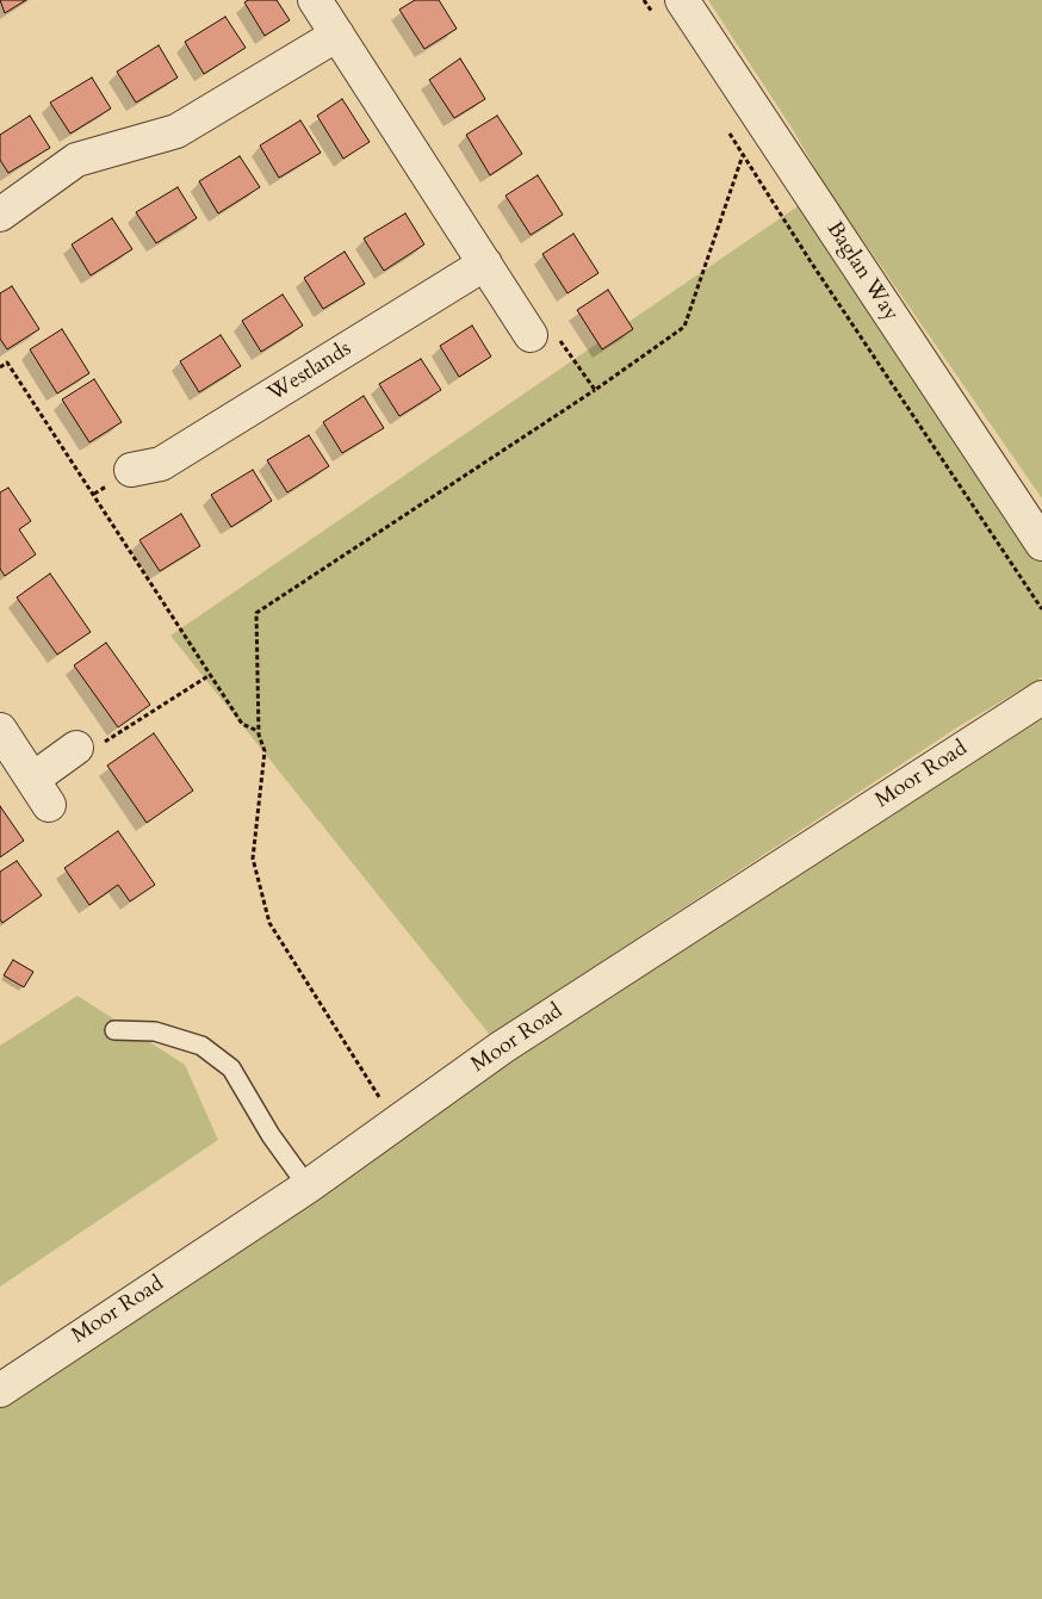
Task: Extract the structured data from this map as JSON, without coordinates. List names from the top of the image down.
{
  "streets": {
    "street": ["Baglan Way", "Westlands", "Moor Road"]
  }
}
